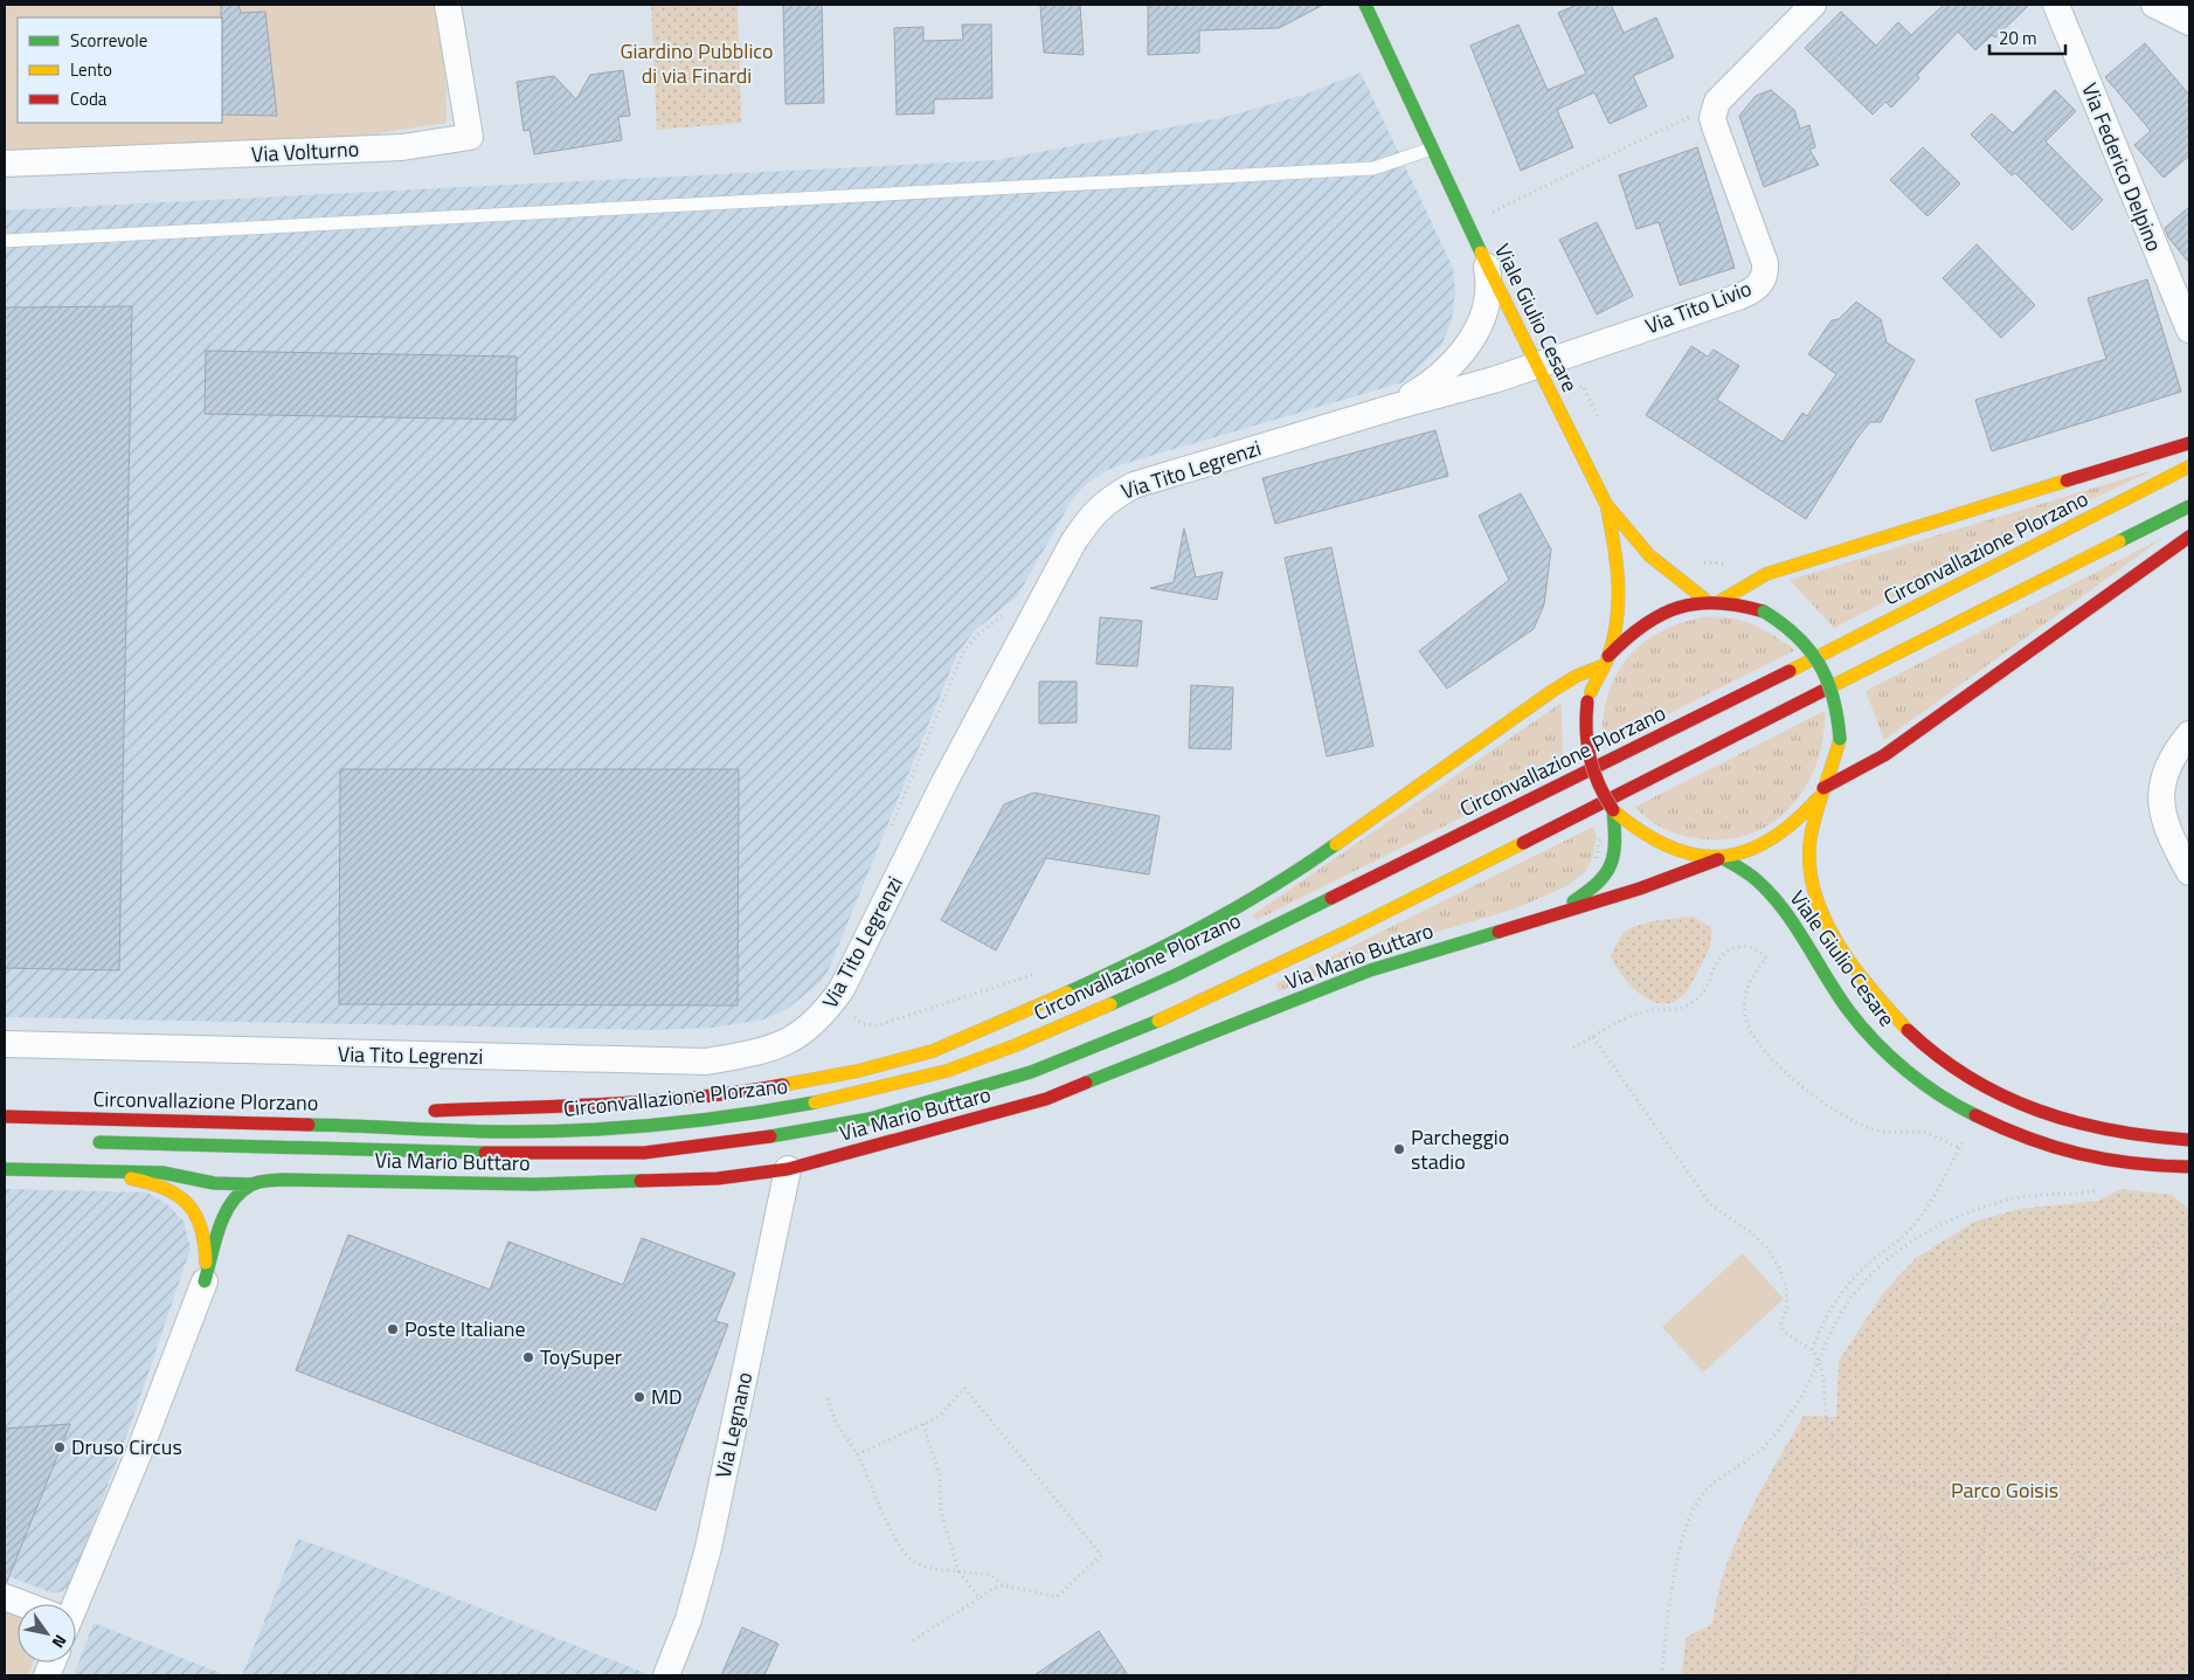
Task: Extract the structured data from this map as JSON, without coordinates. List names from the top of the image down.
{
  "streets": {
    "main road": ["Viale Giulio Cesare", "Circonvallazione Plorzano", "Via Mario Buttaro"],
    "street": [
      "Via Volturno",
      "Via Federico Delpino",
      "Via Tito Livio",
      "Via Tito Legrenzi",
      "Via Legnano"
    ]
  },
  "crossings": [
    ["Via Tito Livio", "Viale Giulio Cesare"],
    ["Via Tito Livio", "Via Tito Legrenzi"],
    ["Viale Giulio Cesare", "Via Tito Legrenzi"],
    ["Viale Giulio Cesare", "Via Mario Buttaro"],
    ["Via Mario Buttaro", "Via Legnano"]
  ],
  "parks": ["Giardino Pubblico di via Finardi", "Parco Goisis"],
  "places": [
    "Parcheggio stadio",
    "Poste Italiane",
    "ToySuper",
    "MD",
    "Druso Circus"
  ],
  "legend": ["Scorrevole", "Lento", "Coda"],
  "scale_bar": "20 m",
  "north": "bottom right"
}
